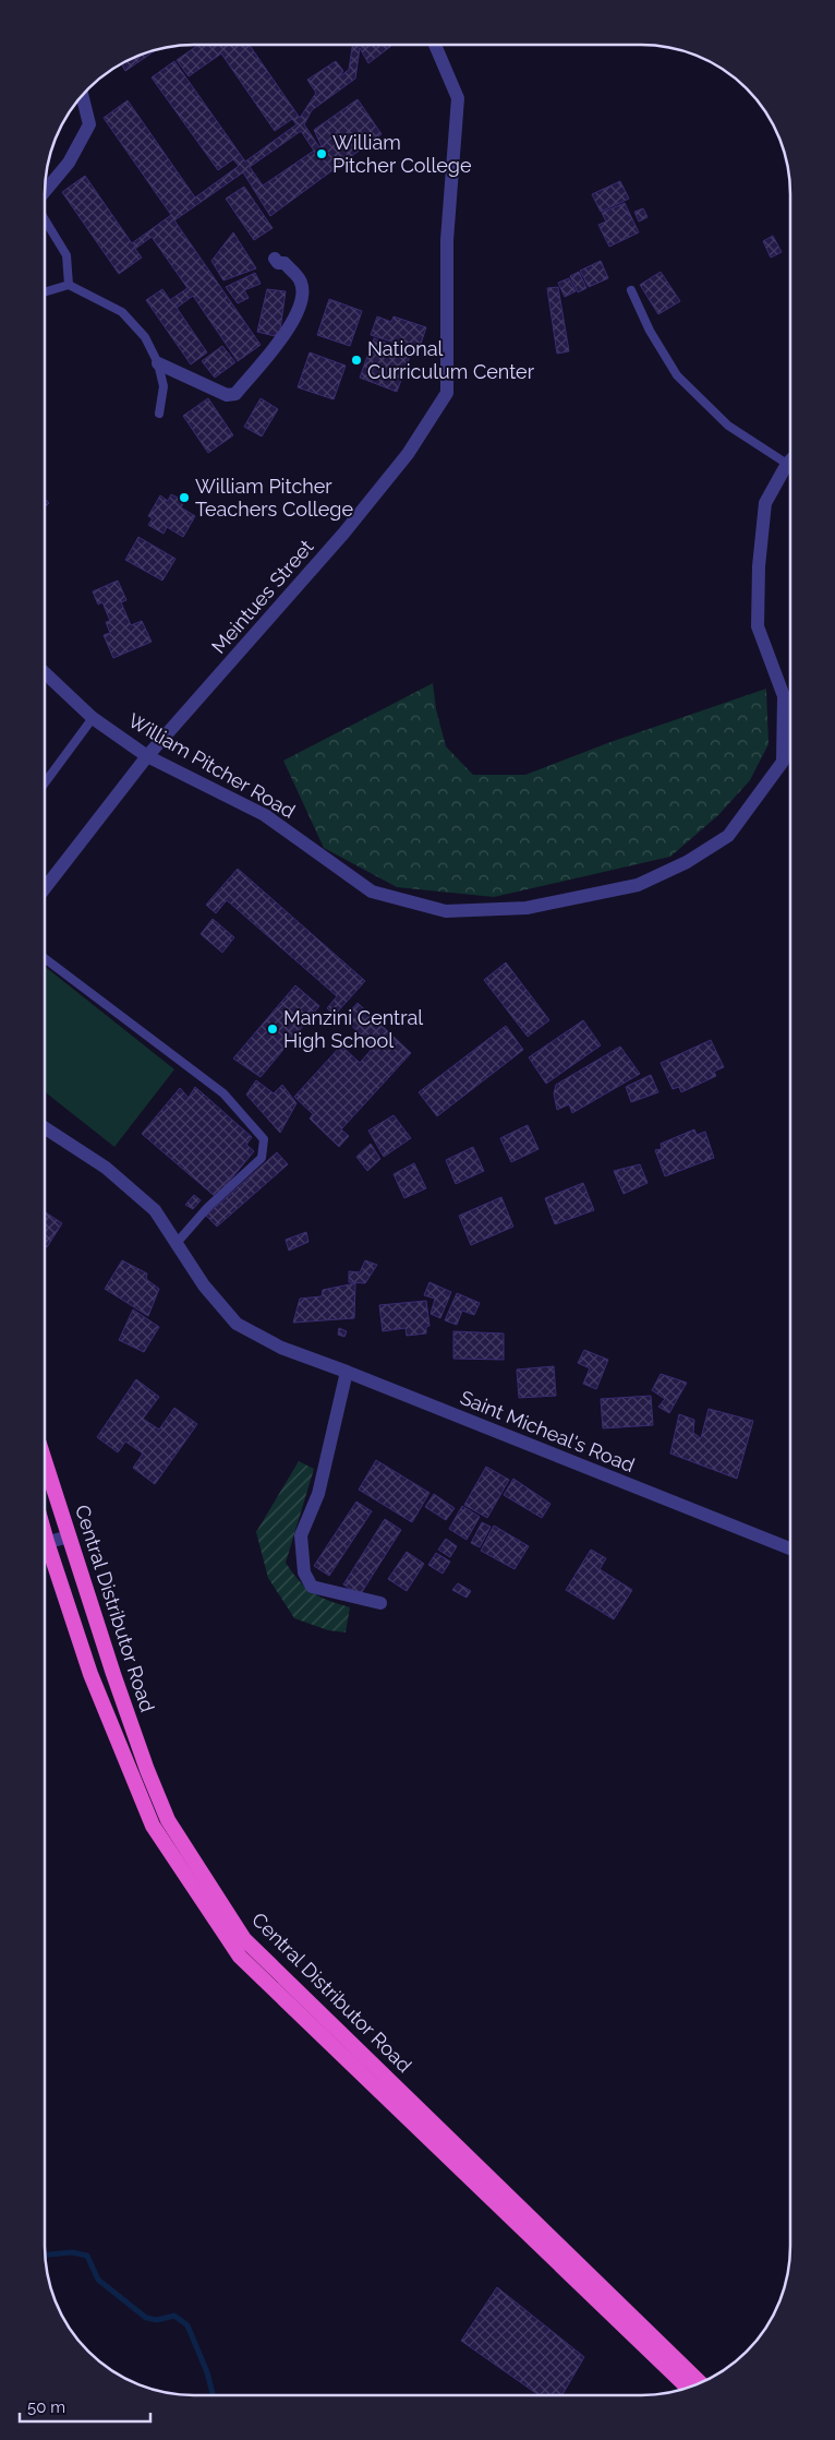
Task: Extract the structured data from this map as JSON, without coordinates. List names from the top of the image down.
{
  "streets": {
    "highway": ["Central Distributor Road"],
    "street": ["Meintues Street", "William Pitcher Road", "Saint Micheal's Road"]
  },
  "crossings": [
    ["Meintues Street", "William Pitcher Road"]
  ],
  "places": [
    "William Pitcher College",
    "National Curriculum Center",
    "William Pitcher Teachers College",
    "Manzini Central High School"
  ],
  "scale_bar": "50 m"
}
